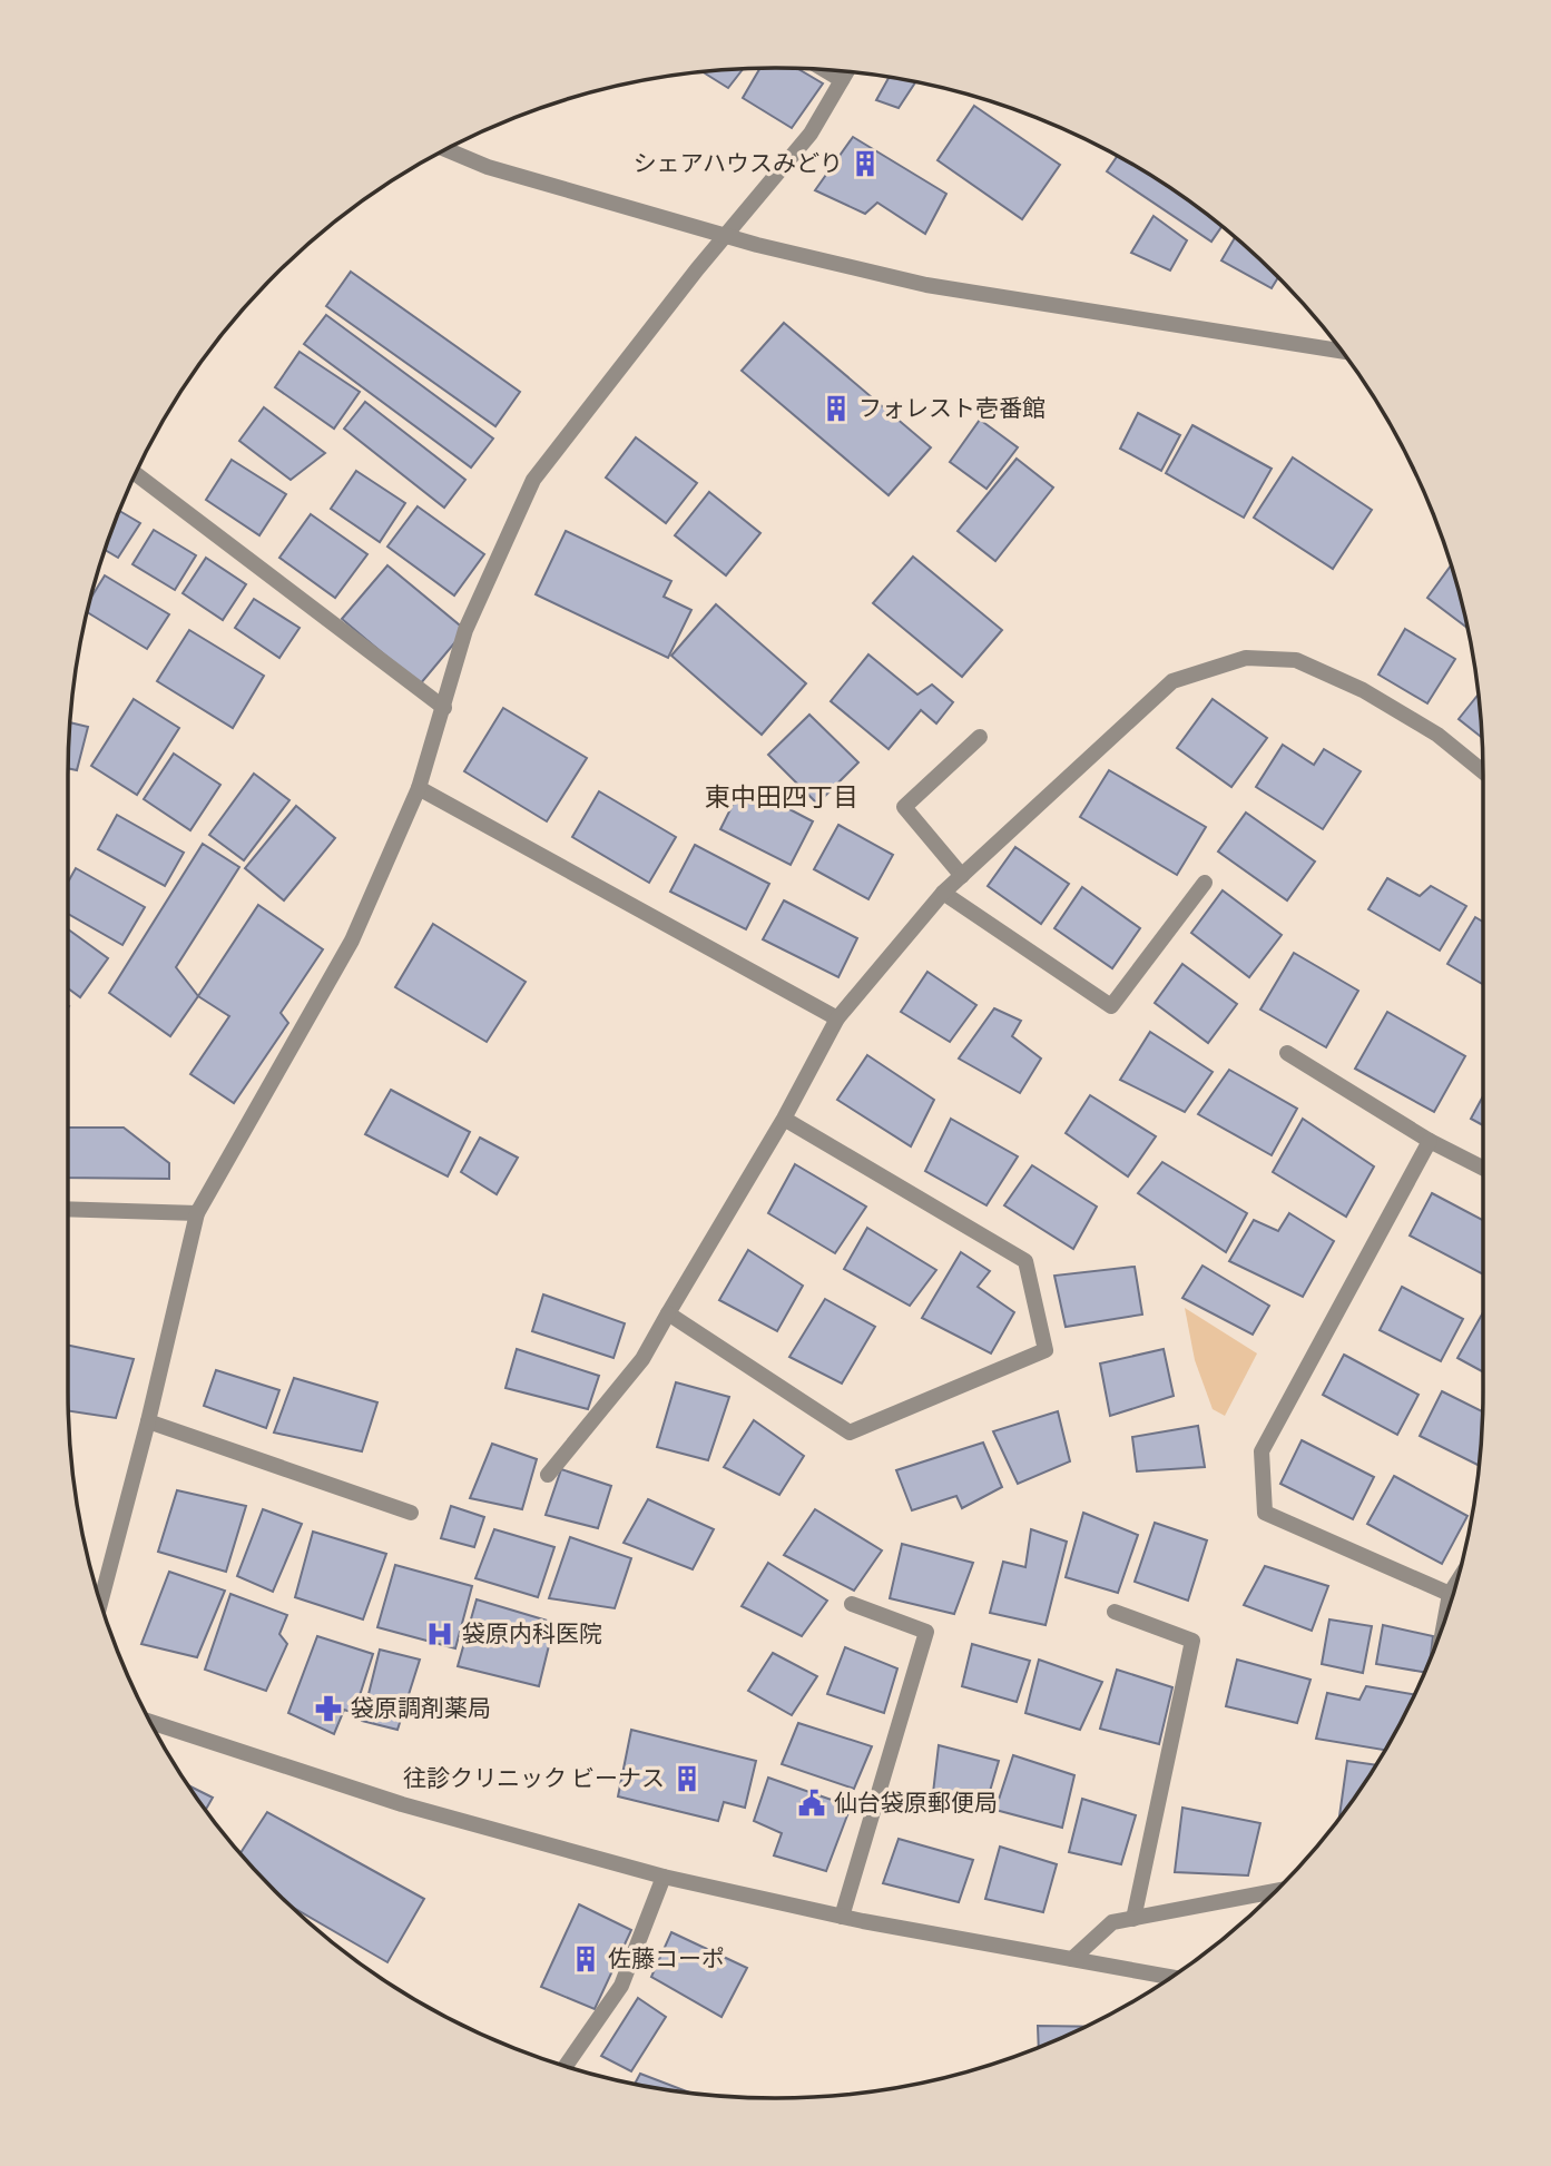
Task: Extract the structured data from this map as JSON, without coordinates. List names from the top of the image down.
{
  "districts": ["東中田四丁目"],
  "places": {
    "building": [
      "シェアハウスみどり",
      "フォレスト壱番館",
      "往診クリニック ビーナス",
      "佐藤コーポ"
    ],
    "hospital": ["袋原内科医院"],
    "pharmacy": ["袋原調剤薬局"],
    "public building": ["仙台袋原郵便局"]
  }
}
